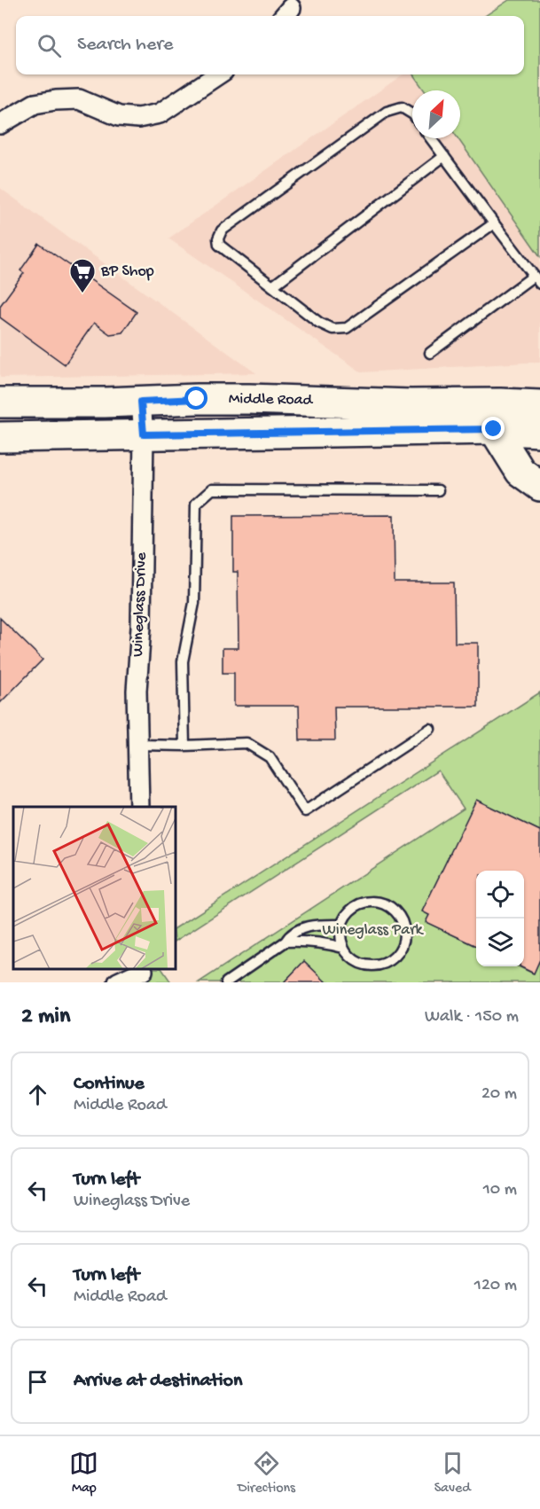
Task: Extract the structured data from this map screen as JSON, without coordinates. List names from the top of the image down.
{
  "streets": {
    "main road": ["Middle Road"],
    "street": ["Wineglass Drive"]
  },
  "crossings": [
    ["Middle Road", "Wineglass Drive"]
  ],
  "parks": ["Wineglass Park"],
  "places": {
    "supermarket": ["BP Shop"]
  },
  "north": "top right",
  "page": {
    "search": "Search here",
    "heading": ["2 min", "Walk · 150 m"],
    "list": [
      ["Continue", "Middle Road", "20 m"],
      ["Turn left", "Wineglass Drive", "10 m"],
      ["Turn left", "Middle Road", "120 m"],
      "Arrive at destination"
    ],
    "nav": ["Map", "Directions", "Saved"]
  }
}
